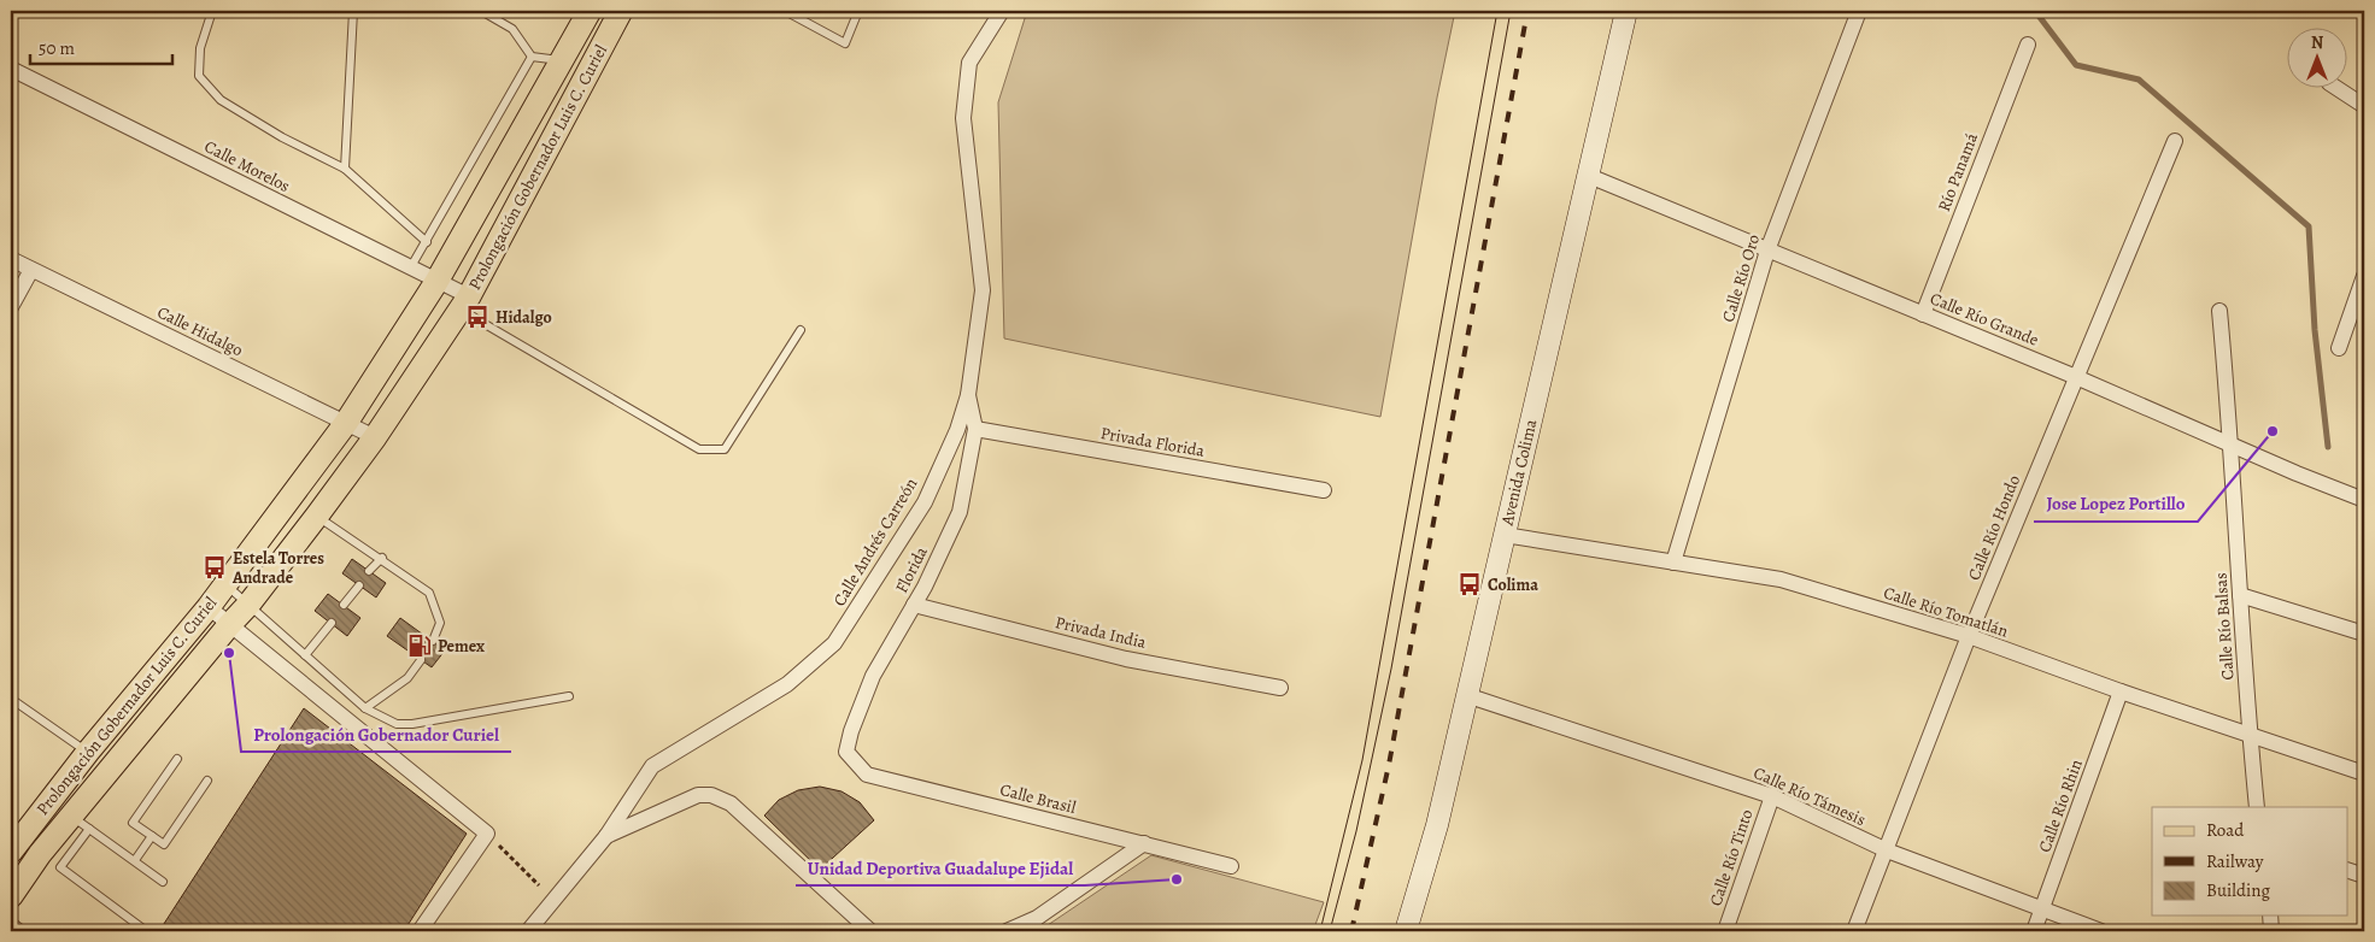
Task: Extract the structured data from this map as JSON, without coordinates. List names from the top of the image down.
{
  "streets": {
    "main road": ["Prolongación Gobernador Luis C. Curiel"],
    "street": [
      "Calle Morelos",
      "Río Panamá",
      "Calle Río Oro",
      "Calle Río Grande",
      "Calle Hidalgo",
      "Privada Florida",
      "Avenida Colima",
      "Calle Río Hondo",
      "Calle Andrés Carreón",
      "Florida",
      "Calle Río Tomatlán",
      "Calle Río Balsas",
      "Privada India",
      "Calle Río Támesis",
      "Calle Brasil",
      "Calle Río Rhin",
      "Calle Río Tinto"
    ]
  },
  "crossings": [
    ["Calle Morelos", "Prolongación Gobernador Luis C. Curiel"],
    ["Prolongación Gobernador Luis C. Curiel", "Calle Hidalgo"],
    ["Río Panamá", "Calle Río Grande"],
    ["Calle Río Oro", "Calle Río Grande"],
    ["Calle Río Oro", "Calle Río Tomatlán"],
    ["Calle Río Grande", "Avenida Colima"],
    ["Calle Río Grande", "Calle Río Hondo"],
    ["Calle Río Grande", "Calle Río Balsas"],
    ["Privada Florida", "Florida"],
    ["Avenida Colima", "Calle Río Tomatlán"],
    ["Avenida Colima", "Calle Río Támesis"],
    ["Calle Río Hondo", "Calle Río Tomatlán"],
    ["Calle Río Hondo", "Calle Río Támesis"],
    ["Calle Andrés Carreón", "Florida"],
    ["Florida", "Privada India"],
    ["Florida", "Calle Brasil"],
    ["Calle Río Tomatlán", "Calle Río Balsas"],
    ["Calle Río Tomatlán", "Calle Río Rhin"],
    ["Calle Río Támesis", "Calle Río Rhin"],
    ["Calle Río Támesis", "Calle Río Tinto"]
  ],
  "places": {
    "bus stop": ["Hidalgo", "Estela Torres Andrade", "Colima"],
    "other": ["Jose Lopez Portillo", "Prolongación Gobernador Curiel", "Unidad Deportiva Guadalupe Ejidal"],
    "fuel station": ["Pemex"]
  },
  "legend": ["Road", "Railway", "Building"],
  "scale_bar": "50 m",
  "north": "top"
}
